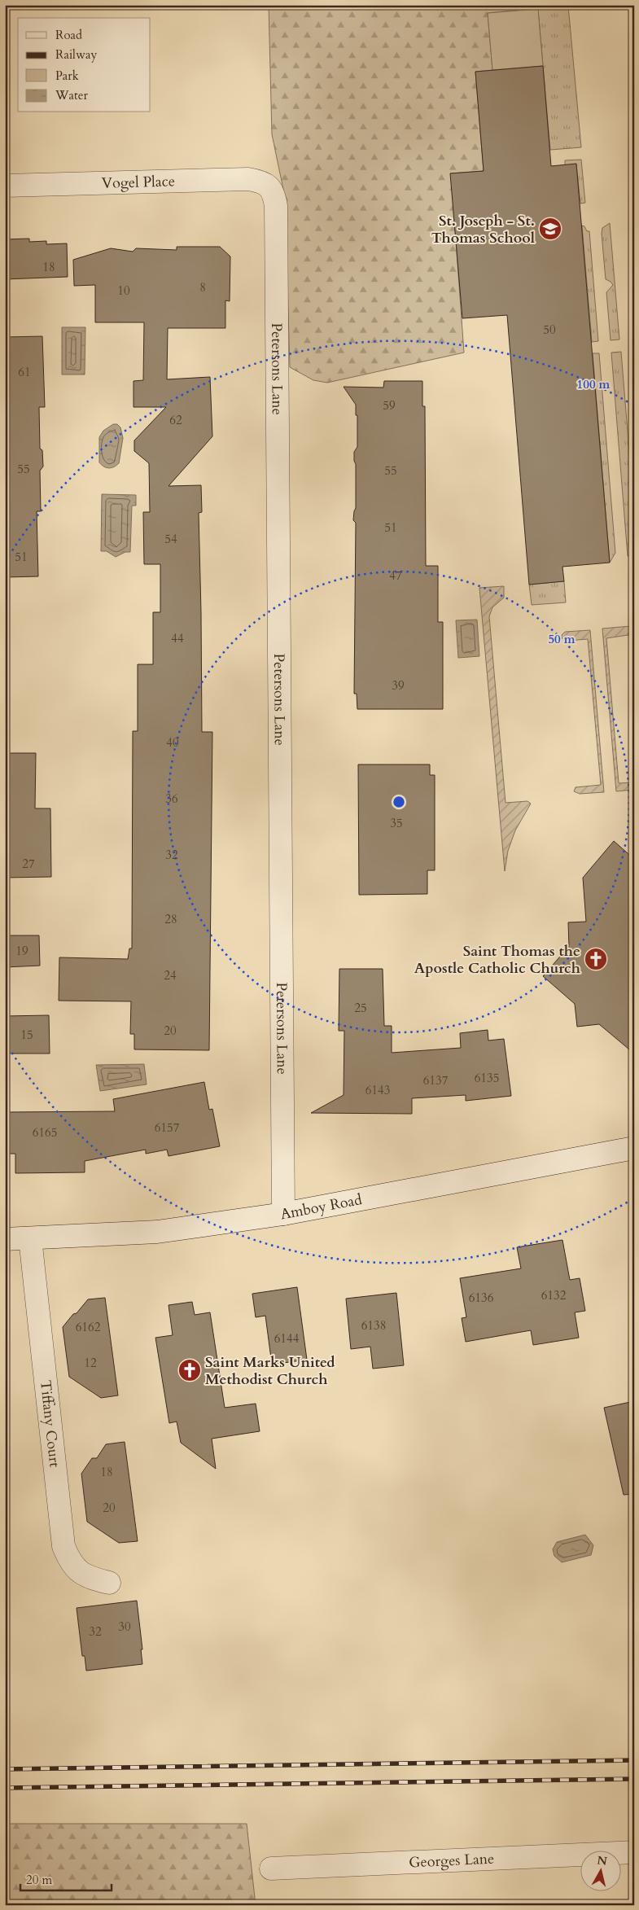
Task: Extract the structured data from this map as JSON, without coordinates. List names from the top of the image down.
{
  "streets": {
    "street": [
      "Vogel Place",
      "Petersons Lane",
      "Amboy Road",
      "Tiffany Court",
      "Georges Lane"
    ]
  },
  "crossings": [
    ["Vogel Place", "Petersons Lane"],
    ["Petersons Lane", "Amboy Road"],
    ["Amboy Road", "Tiffany Court"]
  ],
  "places": {
    "school or university": ["St. Joseph - St. Thomas School"],
    "church": ["Saint Thomas the Apostle Catholic Church", "Saint Marks United Methodist Church"]
  },
  "house_numbers": [
    "18",
    "8",
    "10",
    "50",
    "61",
    "59",
    "62",
    "55",
    "55",
    "51",
    "54",
    "51",
    "47",
    "44",
    "39",
    "40",
    "36",
    "35",
    "32",
    "27",
    "28",
    "19",
    "24",
    "25",
    "20",
    "15",
    "6135",
    "6137",
    "6143",
    "6157",
    "6165",
    "6132",
    "6136",
    "6138",
    "6162",
    "6144",
    "12",
    "18",
    "20",
    "30",
    "32"
  ],
  "legend": [
    "Road",
    "Railway",
    "Park",
    "Water"
  ],
  "scale_bar": "20 m",
  "north": "top",
  "rings": ["100 m", "50 m"]
}
